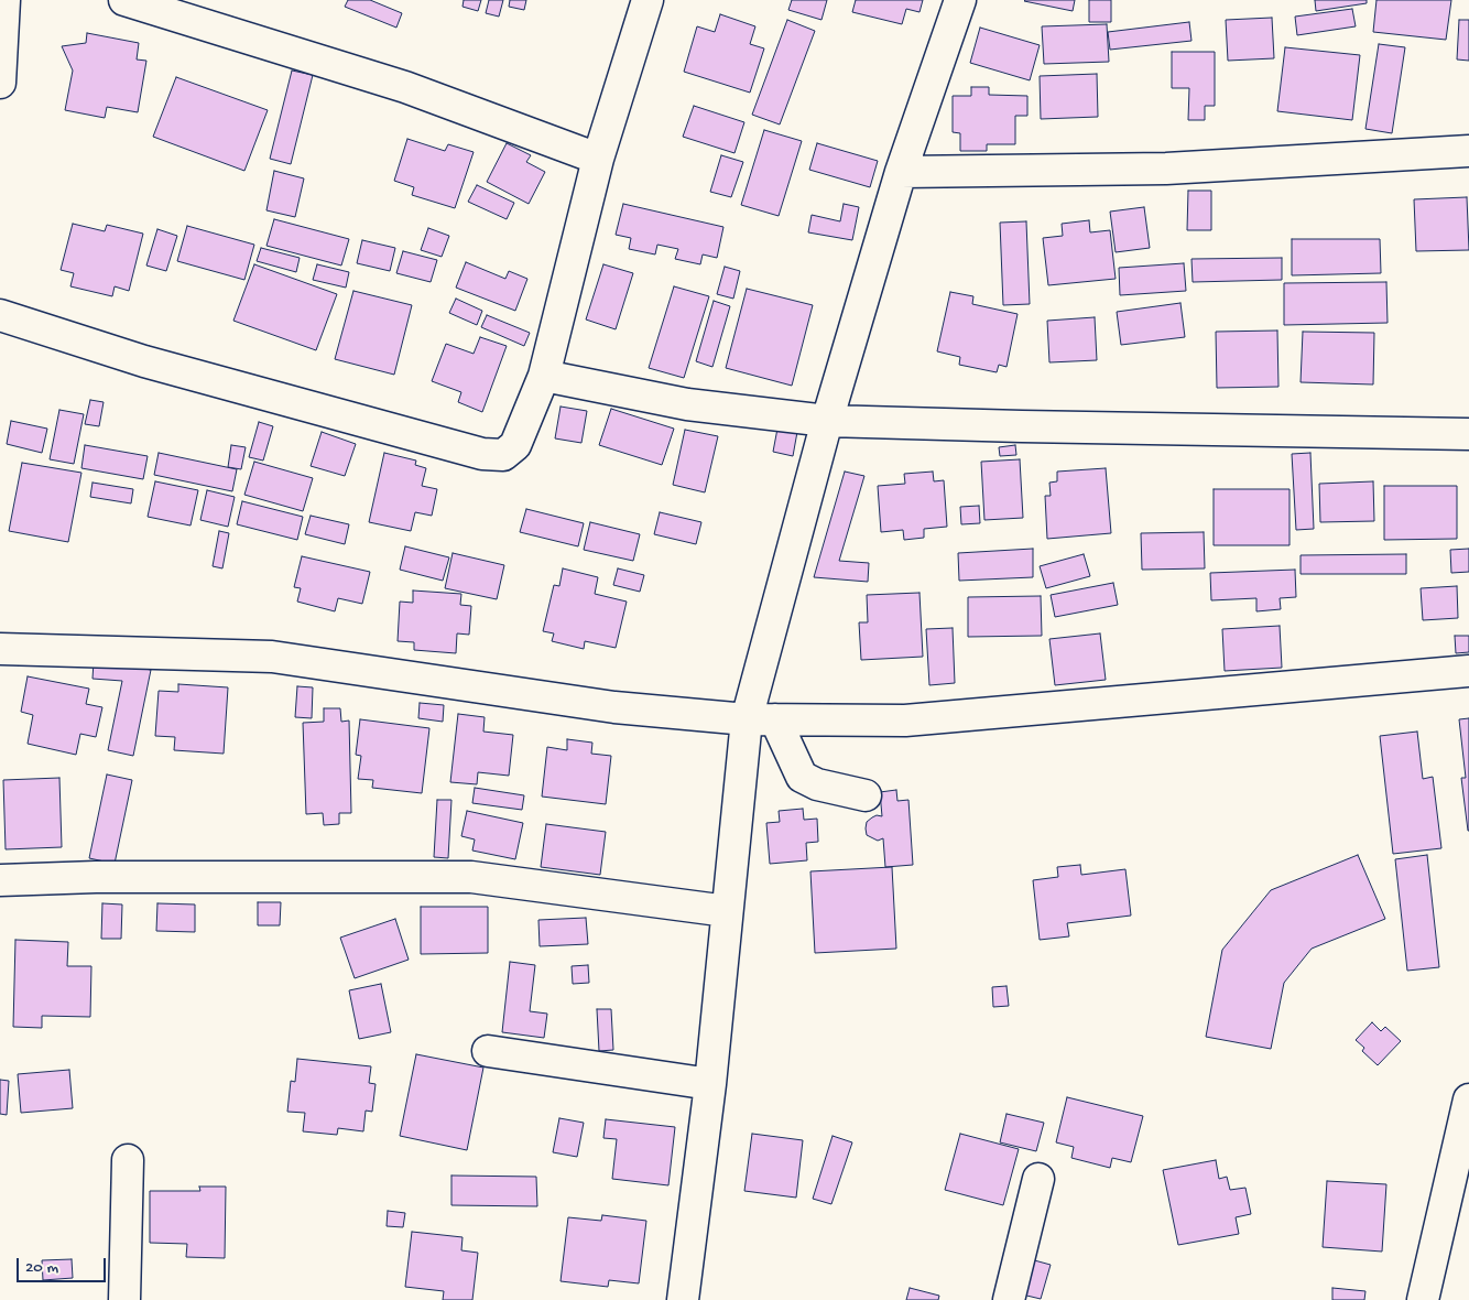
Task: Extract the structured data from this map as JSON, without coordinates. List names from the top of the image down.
{
  "scale_bar": "20 m"
}
